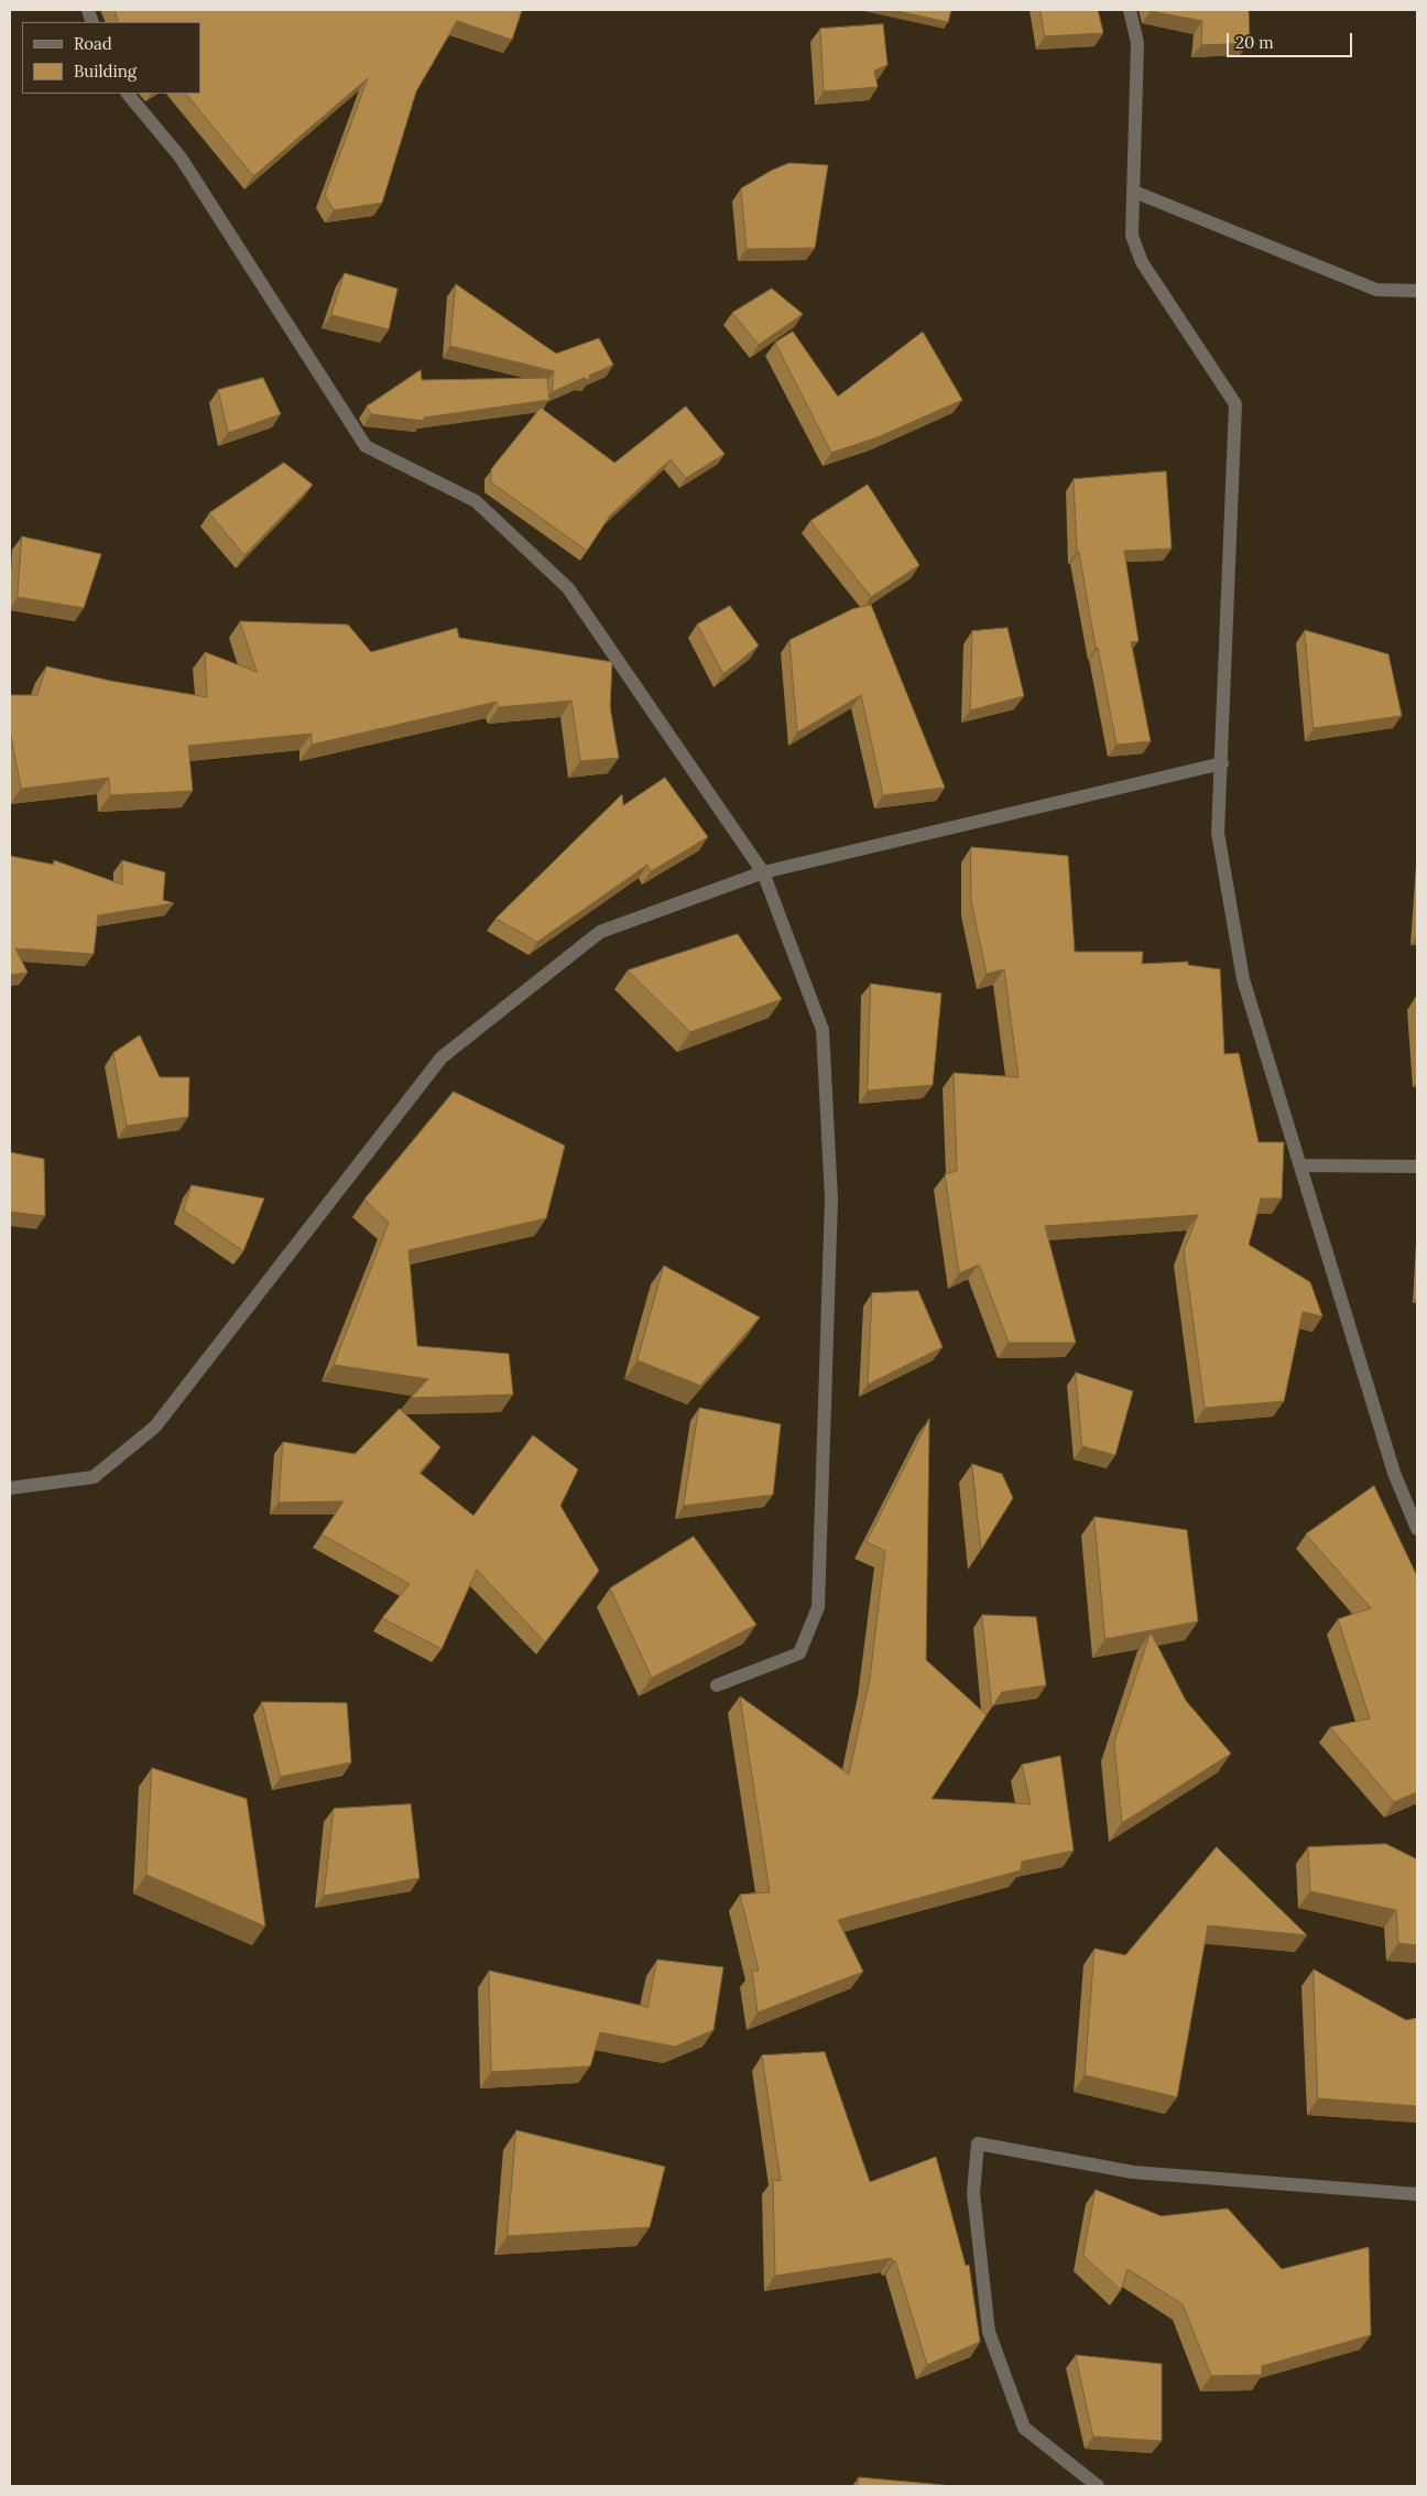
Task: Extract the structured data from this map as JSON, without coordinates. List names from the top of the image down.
{
  "legend": ["Road", "Building"],
  "scale_bar": "20 m"
}
